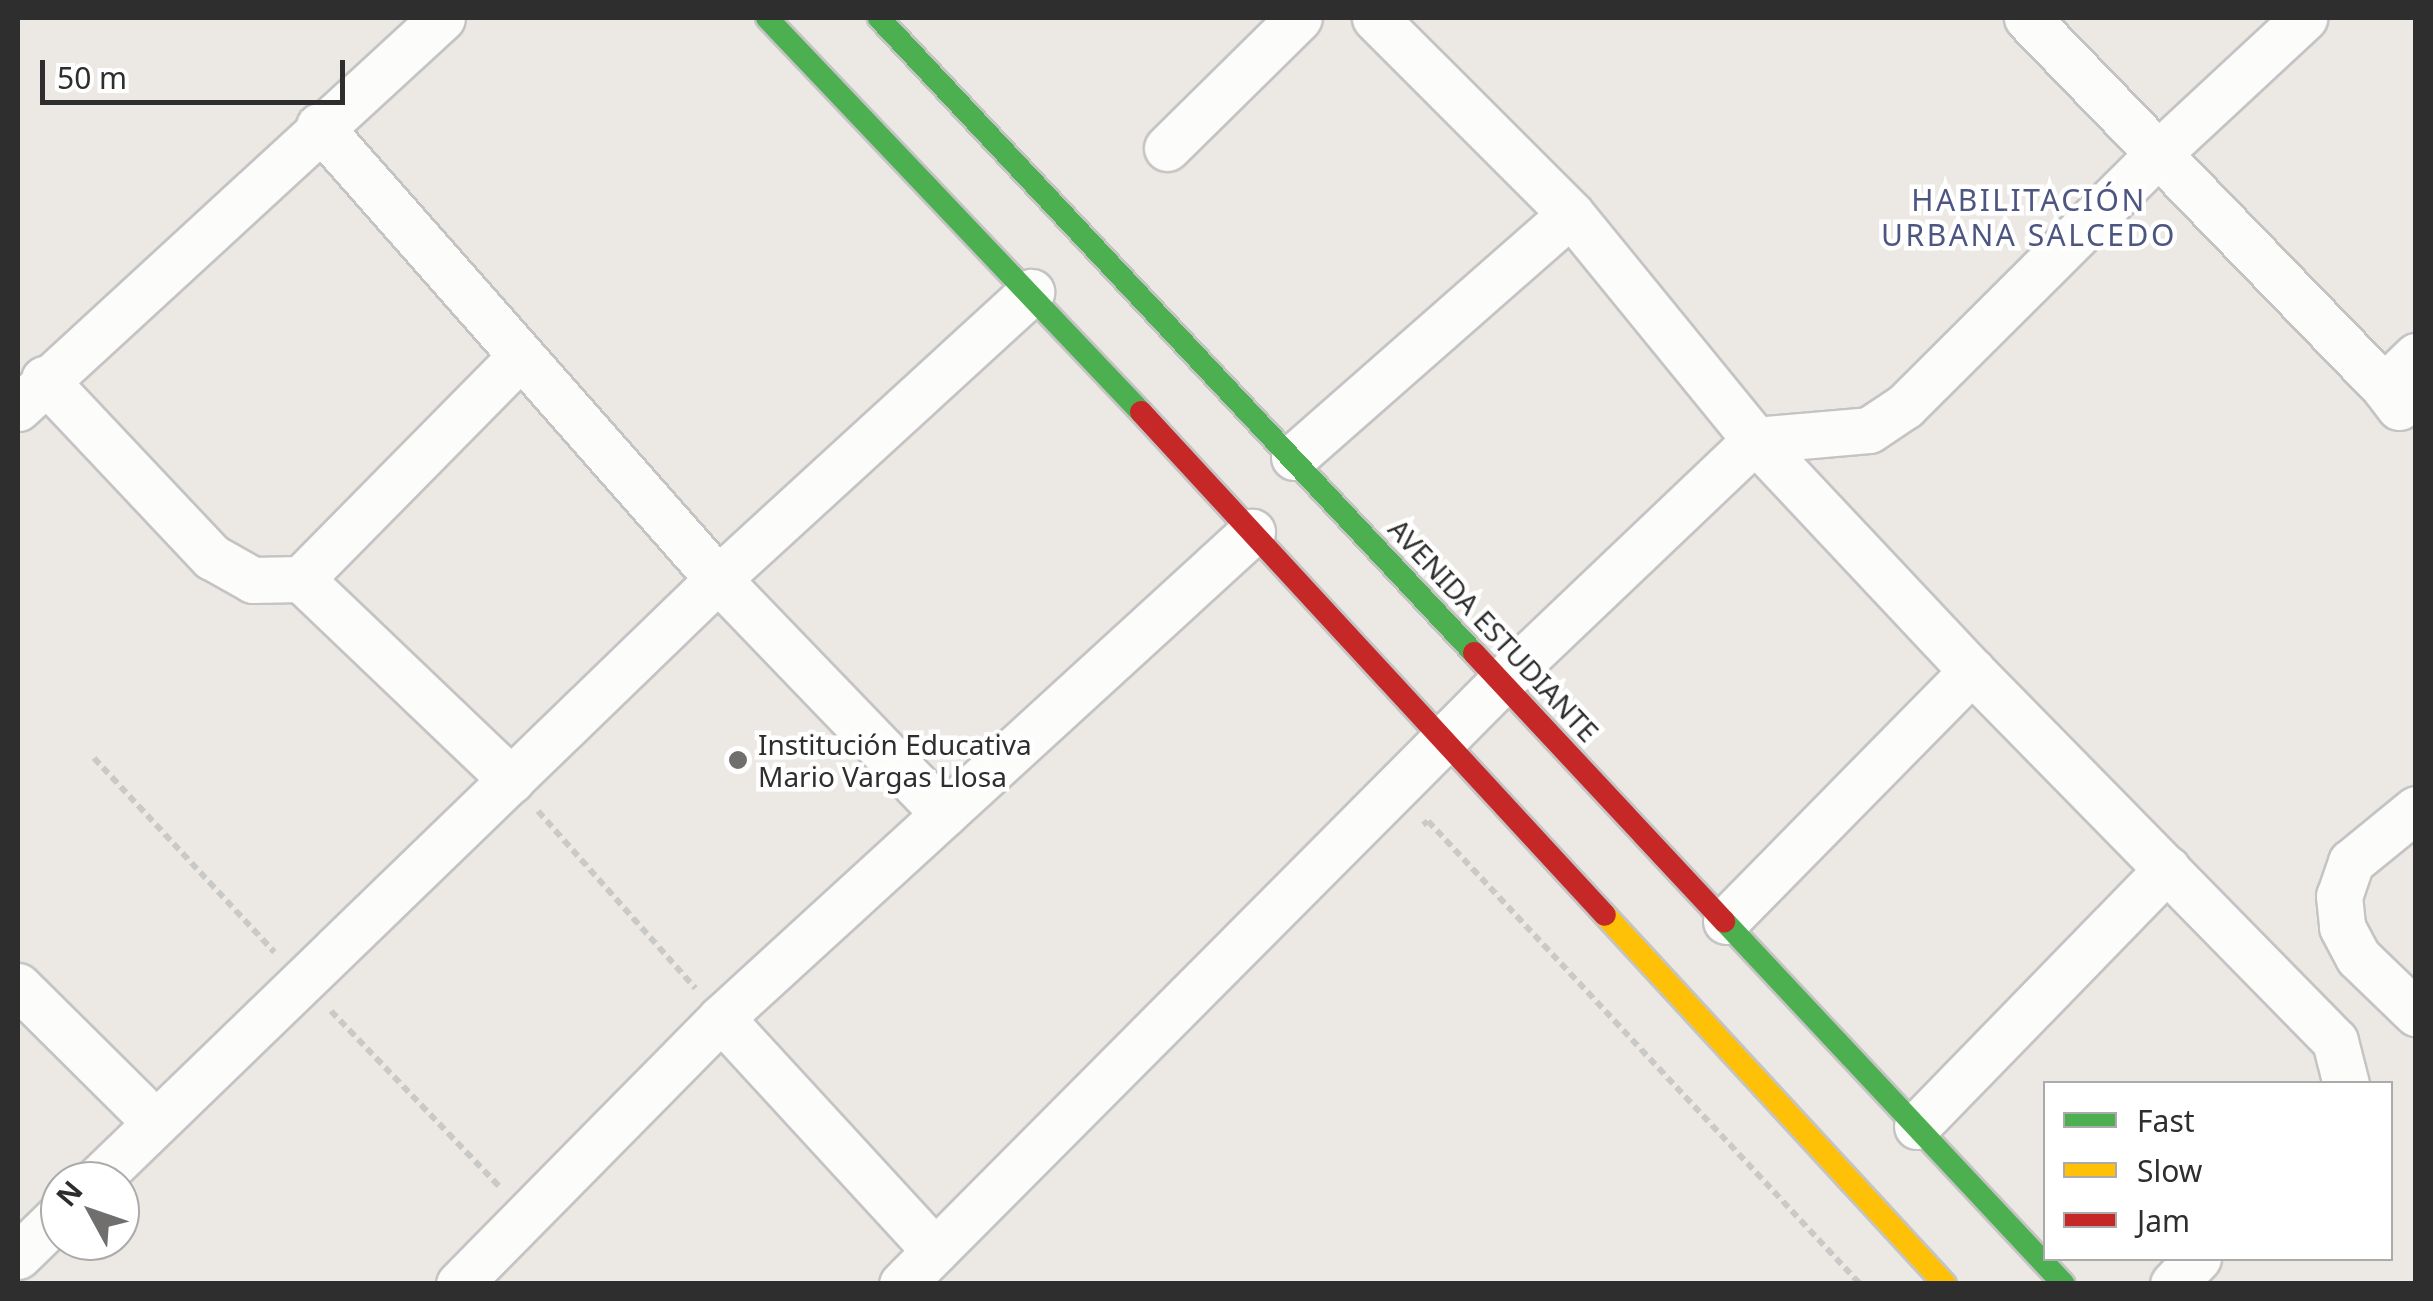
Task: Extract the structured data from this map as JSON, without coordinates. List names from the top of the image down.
{
  "streets": {
    "street": ["AVENIDA ESTUDIANTE"]
  },
  "districts": ["HABILITACIÓN URBANA SALCEDO"],
  "places": ["Institución Educativa Mario Vargas Llosa"],
  "legend": ["Fast", "Slow", "Jam"],
  "scale_bar": "50 m",
  "north": "top left"
}
